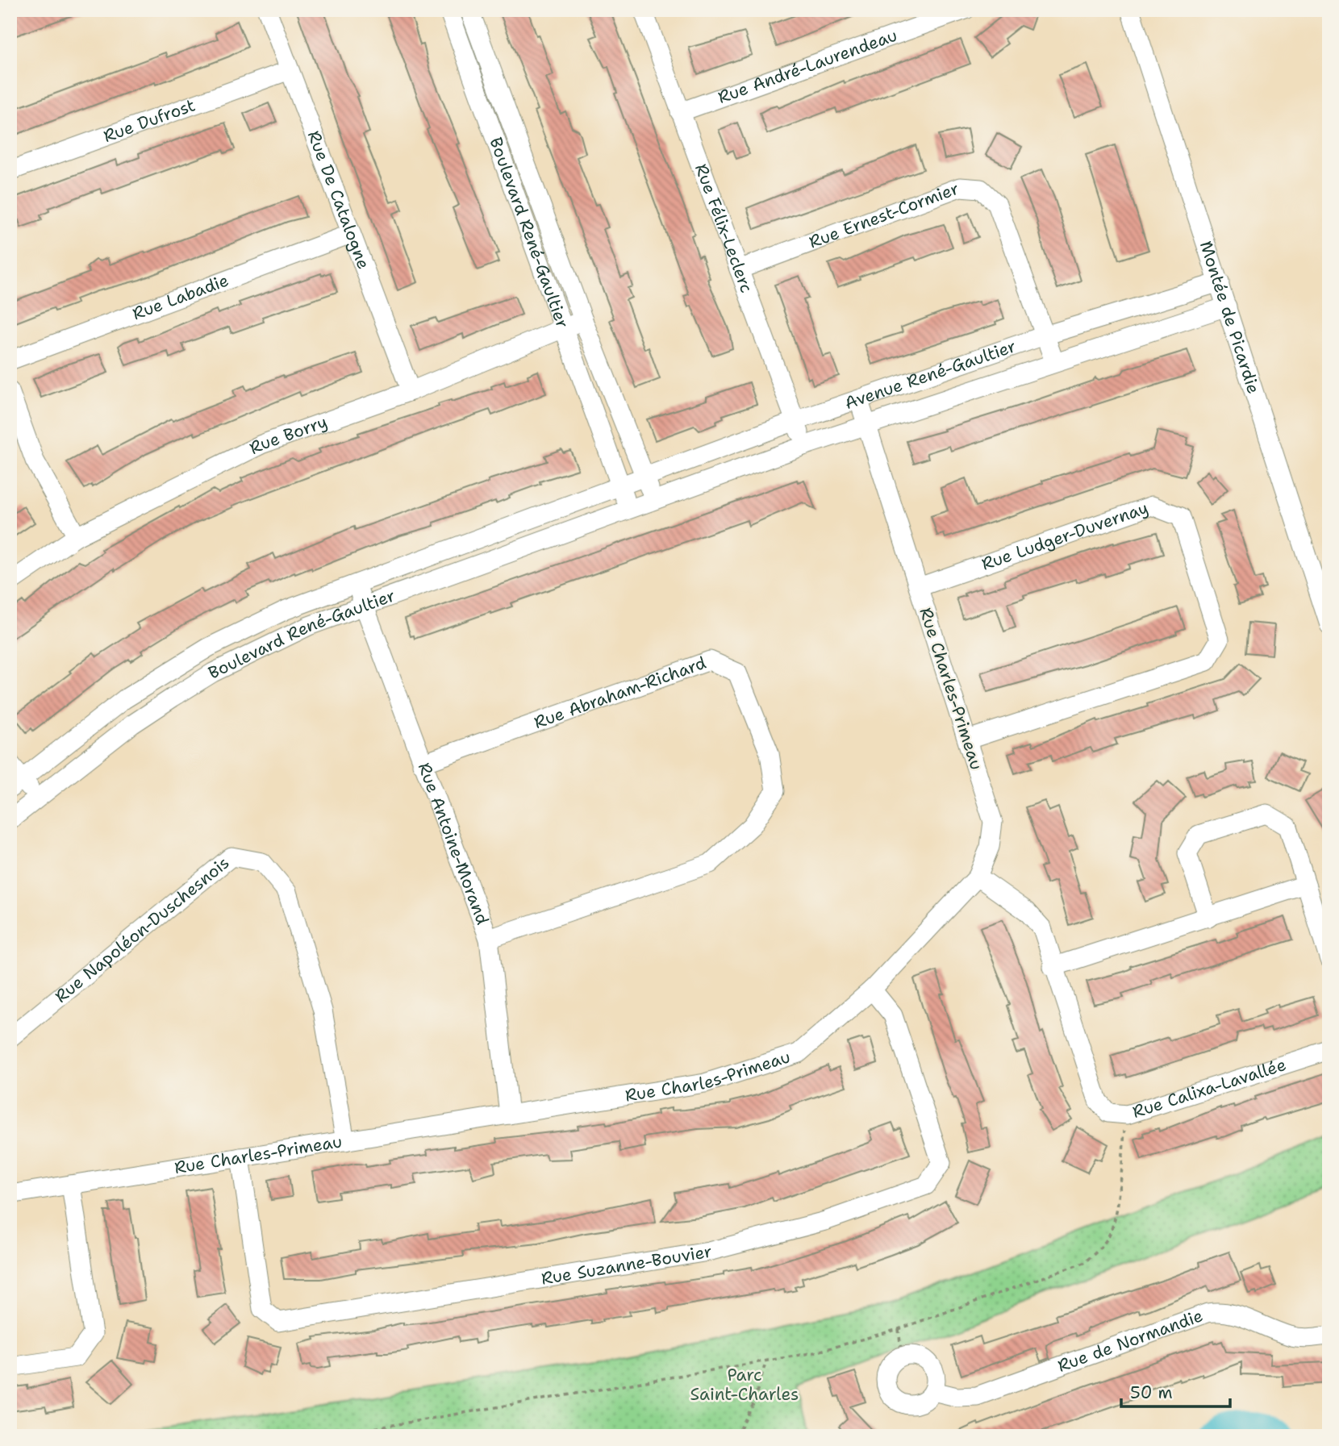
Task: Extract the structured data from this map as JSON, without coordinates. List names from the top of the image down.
{
  "streets": {
    "street": [
      "Rue André-Laurendeau",
      "Rue Dufrost",
      "Rue De Catalogne",
      "Rue Ernest-Cormier",
      "Rue Félix-Leclerc",
      "Boulevard René-Gaultier",
      "Rue Labadie",
      "Montée de Picardie",
      "Avenue René-Gaultier",
      "Rue Borry",
      "Rue Ludger-Duvernay",
      "Rue Charles-Primeau",
      "Rue Abraham-Richard",
      "Rue Antoine-Morand",
      "Rue Napoléon-Duschesnois",
      "Rue Calixa-Lavallée",
      "Rue Suzanne-Bouvier",
      "Rue de Normandie"
    ]
  },
  "crossings": [
    ["Rue André-Laurendeau", "Rue Félix-Leclerc"],
    ["Rue Dufrost", "Rue De Catalogne"],
    ["Rue De Catalogne", "Rue Labadie"],
    ["Rue De Catalogne", "Rue Borry"],
    ["Rue Ernest-Cormier", "Rue Félix-Leclerc"],
    ["Rue Ernest-Cormier", "Avenue René-Gaultier"],
    ["Rue Félix-Leclerc", "Avenue René-Gaultier"],
    ["Boulevard René-Gaultier", "Avenue René-Gaultier"],
    ["Boulevard René-Gaultier", "Rue Borry"],
    ["Boulevard René-Gaultier", "Rue Antoine-Morand"],
    ["Montée de Picardie", "Avenue René-Gaultier"],
    ["Avenue René-Gaultier", "Rue Charles-Primeau"],
    ["Rue Ludger-Duvernay", "Rue Charles-Primeau"],
    ["Rue Charles-Primeau", "Rue Antoine-Morand"],
    ["Rue Charles-Primeau", "Rue Napoléon-Duschesnois"],
    ["Rue Charles-Primeau", "Rue Calixa-Lavallée"],
    ["Rue Charles-Primeau", "Rue Suzanne-Bouvier"],
    ["Rue Abraham-Richard", "Rue Antoine-Morand"]
  ],
  "parks": ["Parc Saint-Charles"],
  "scale_bar": "50 m"
}
